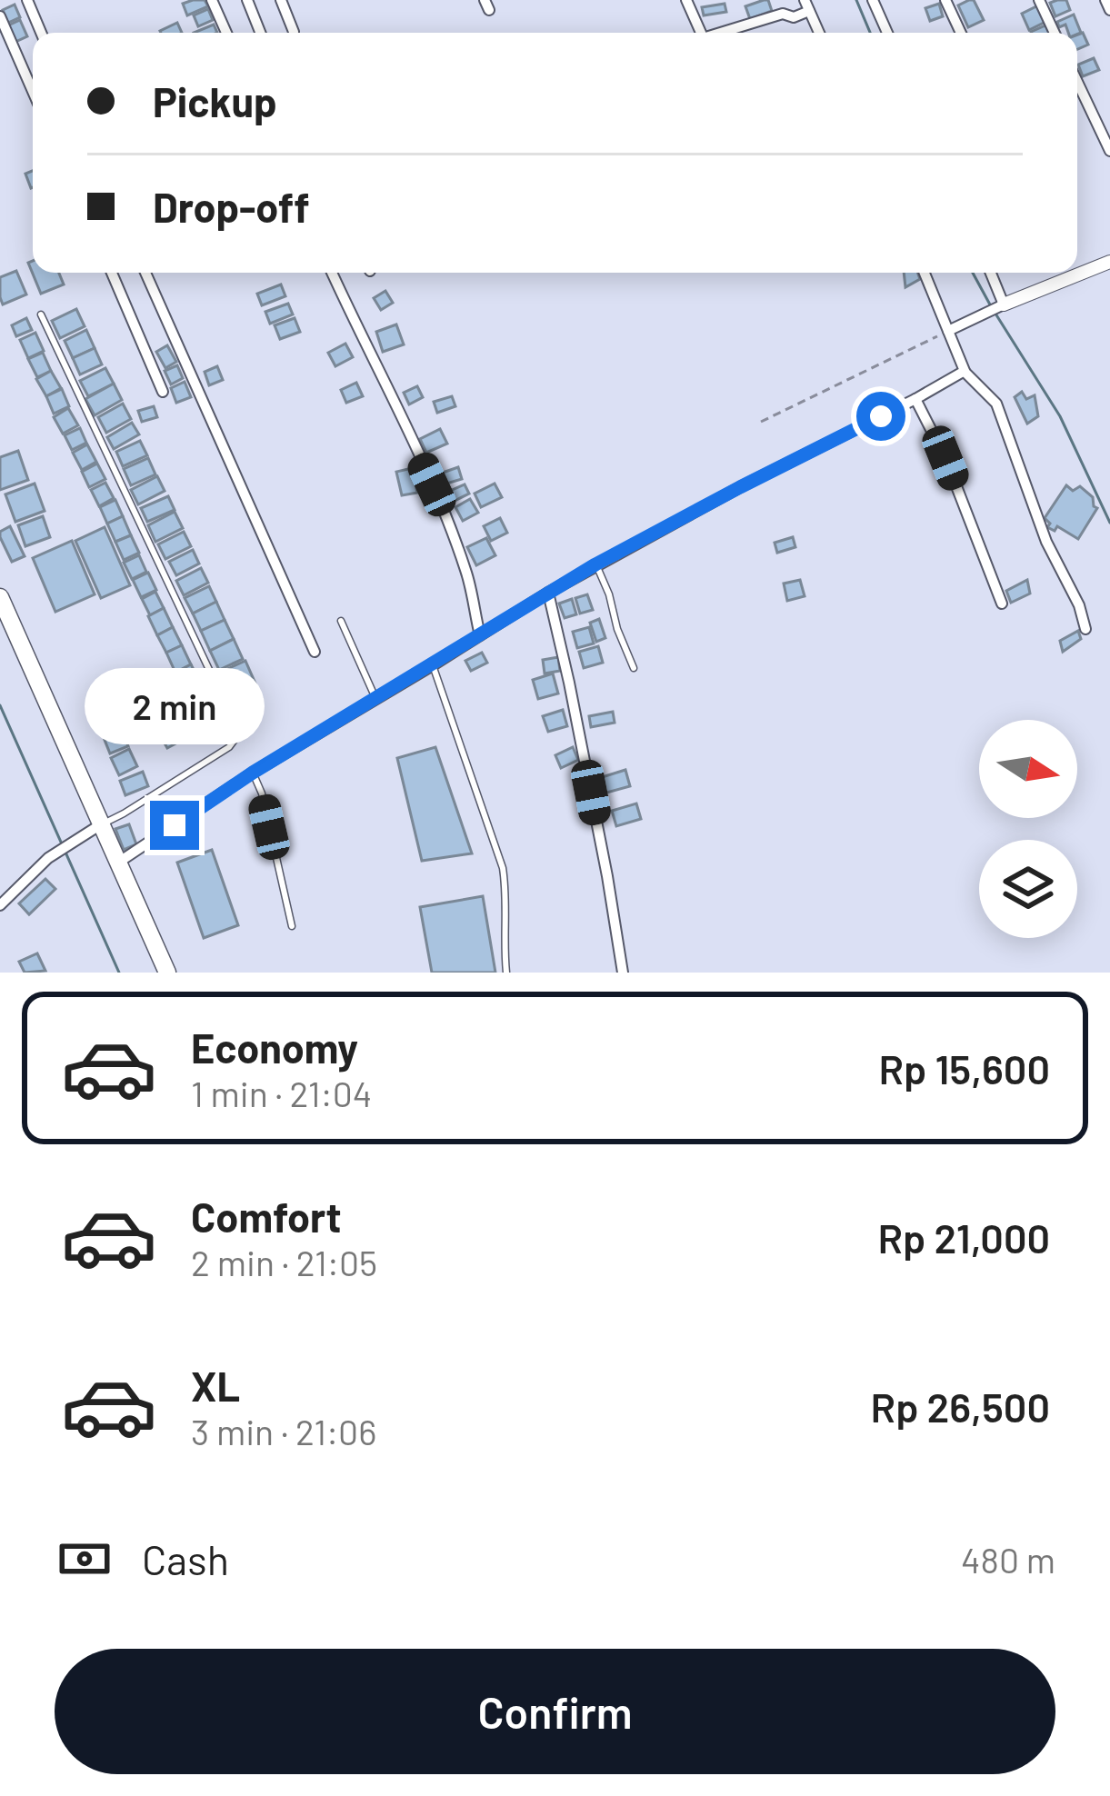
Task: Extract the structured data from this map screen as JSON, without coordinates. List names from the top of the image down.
{
  "north": "right",
  "page": {
    "banner": ["Pickup", "Drop-off"],
    "bubble": "2 min",
    "list": [
      {
        "name": "Economy",
        "note": "1 min · 21:04",
        "value": "Rp 15,600"
      },
      {
        "name": "Comfort",
        "note": "2 min · 21:05",
        "value": "Rp 21,000"
      },
      {
        "name": "XL",
        "note": "3 min · 21:06",
        "value": "Rp 26,500"
      }
    ],
    "pay": ["Cash", "480 m"],
    "buttons": "Confirm"
  }
}
